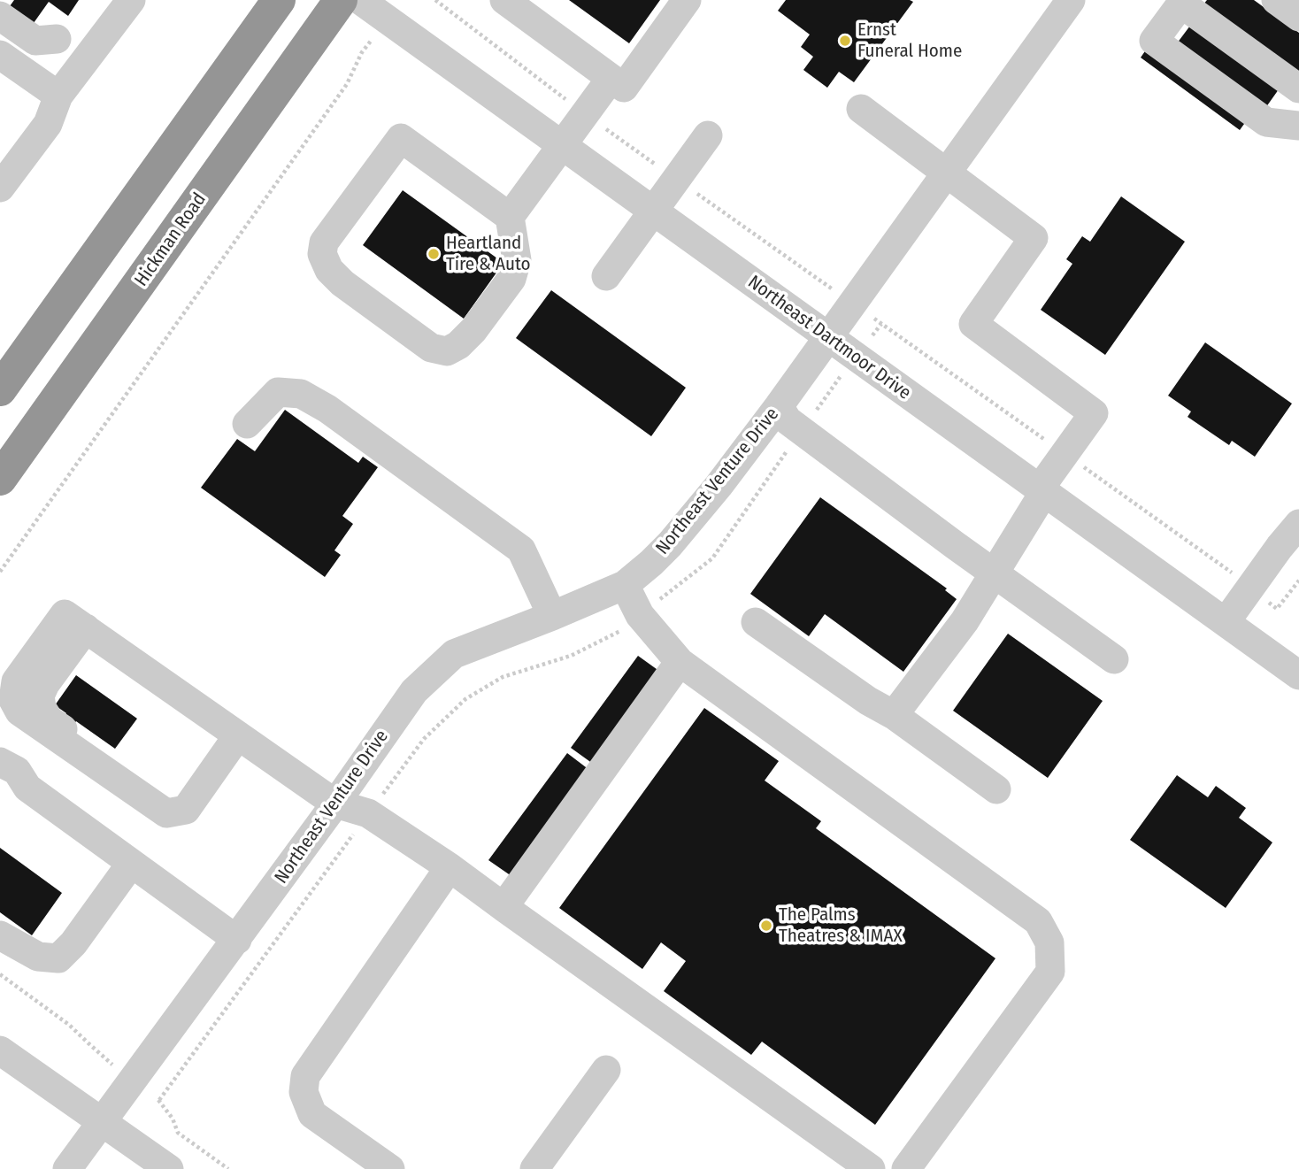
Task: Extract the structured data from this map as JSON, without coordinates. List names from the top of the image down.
{
  "streets": {
    "highway": ["Hickman Road"],
    "street": ["Northeast Dartmoor Drive", "Northeast Venture Drive"]
  },
  "crossings": [
    ["Northeast Dartmoor Drive", "Northeast Venture Drive"]
  ],
  "places": ["Ernst Funeral Home", "Heartland Tire & Auto", "The Palms Theatres & IMAX"]
}
